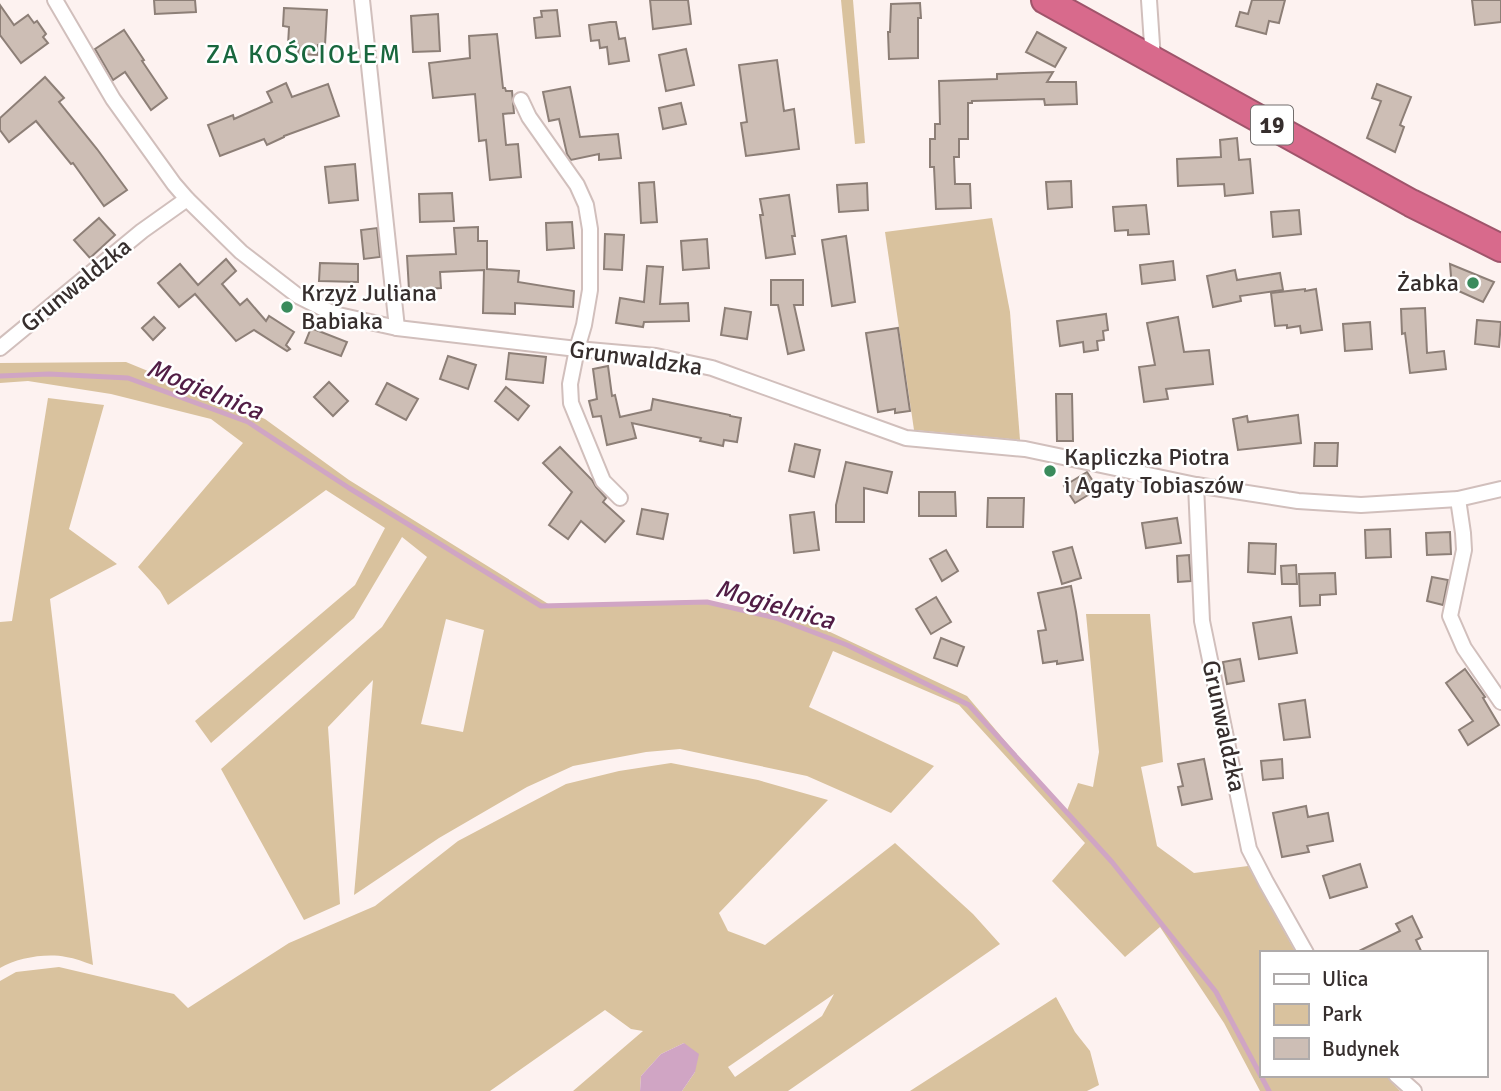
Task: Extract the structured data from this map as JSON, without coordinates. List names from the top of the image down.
{
  "streets": {
    "highway": ["19"],
    "street": ["Grunwaldzka"]
  },
  "districts": ["ZA KOŚCIOŁEM"],
  "water": ["Mogielnica"],
  "places": ["Żabka", "Krzyż Juliana Babiaka", "Kapliczka Piotra i Agaty Tobiaszów"],
  "legend": ["Ulica", "Park", "Budynek"]
}
